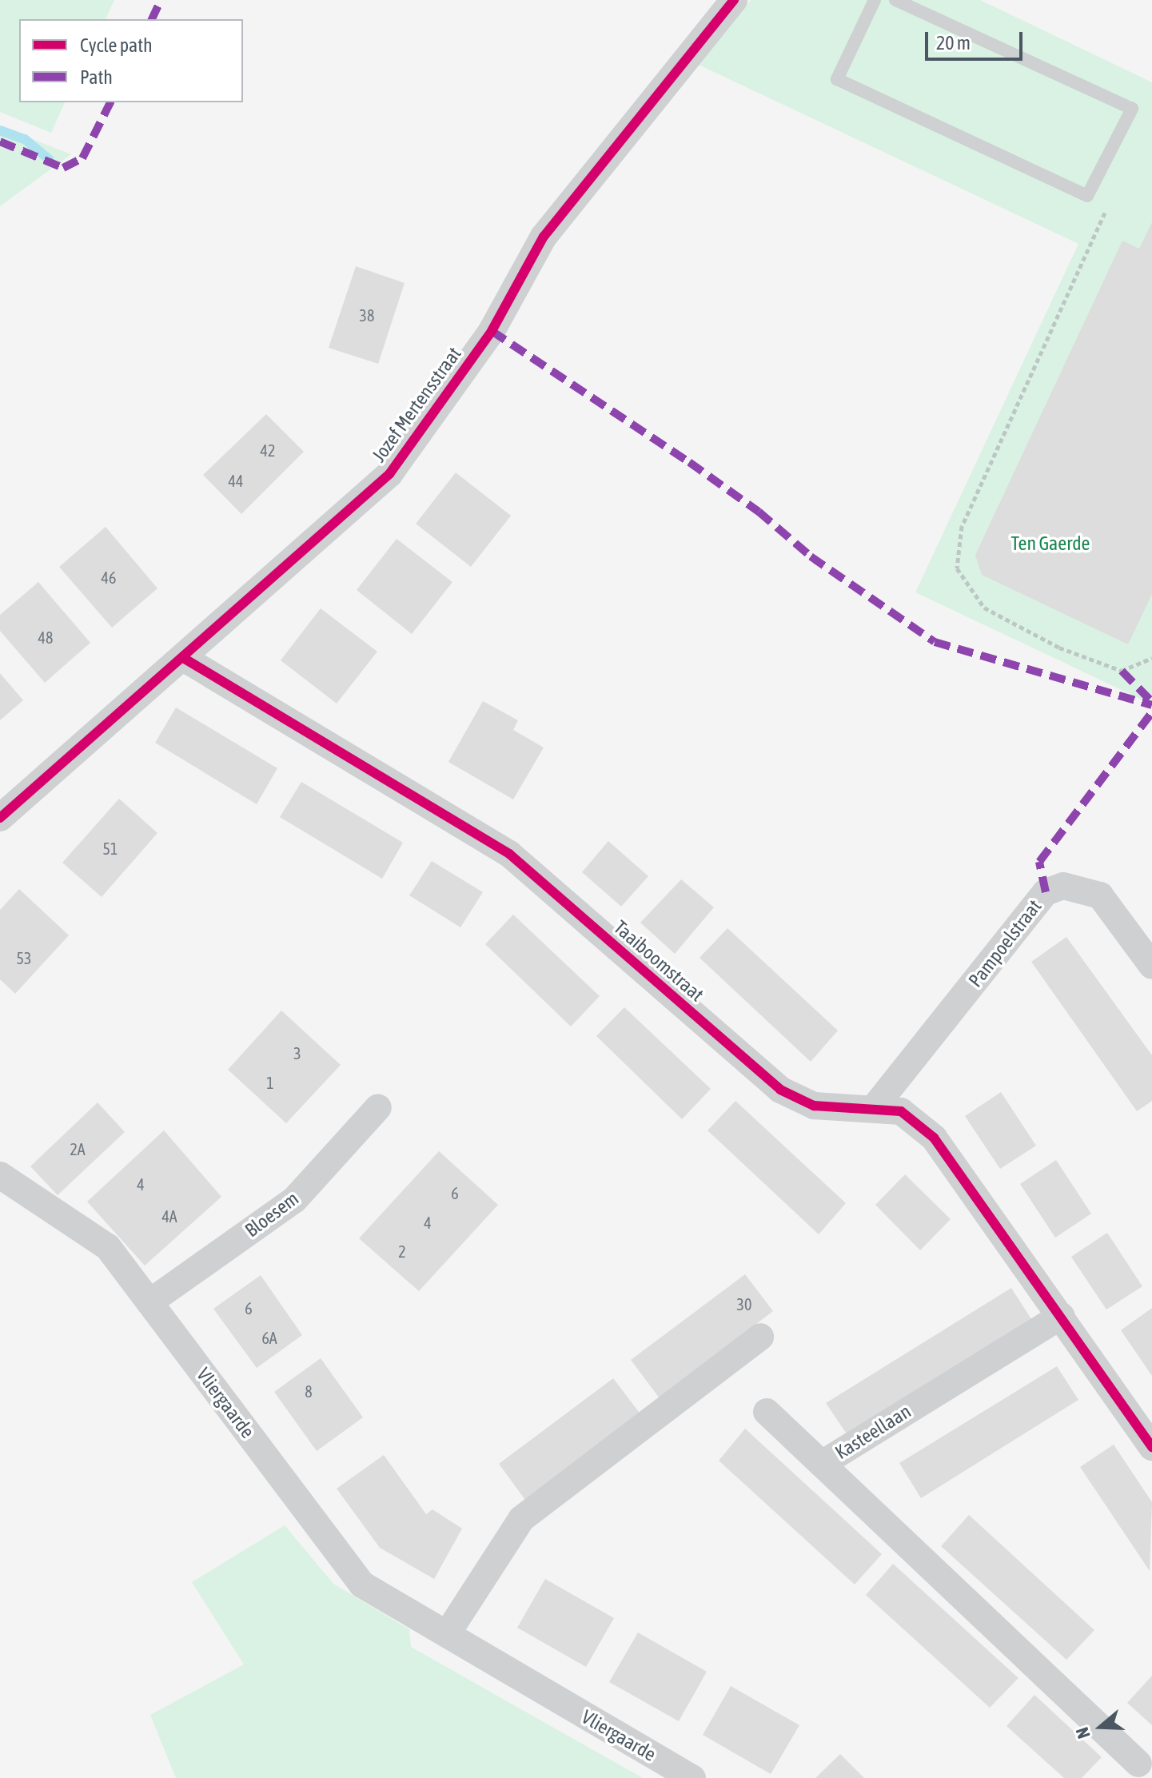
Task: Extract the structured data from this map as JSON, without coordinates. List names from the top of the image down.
{
  "streets": {
    "street": [
      "Jozef Mertensstraat",
      "Pampoelstraat",
      "Taaiboomstraat",
      "Bloesem",
      "Vliergaarde",
      "Kasteellaan"
    ]
  },
  "crossings": [
    ["Jozef Mertensstraat", "Taaiboomstraat"],
    ["Pampoelstraat", "Taaiboomstraat"],
    ["Taaiboomstraat", "Kasteellaan"],
    ["Bloesem", "Vliergaarde"]
  ],
  "parks": ["Ten Gaerde"],
  "house_numbers": [
    "38",
    "42",
    "44",
    "46",
    "48",
    "51",
    "53",
    "3",
    "1",
    "2A",
    "4",
    "6",
    "4A",
    "4",
    "2",
    "30",
    "6",
    "6A",
    "8"
  ],
  "legend": ["Cycle path", "Path"],
  "scale_bar": "20 m",
  "north": "left"
}
